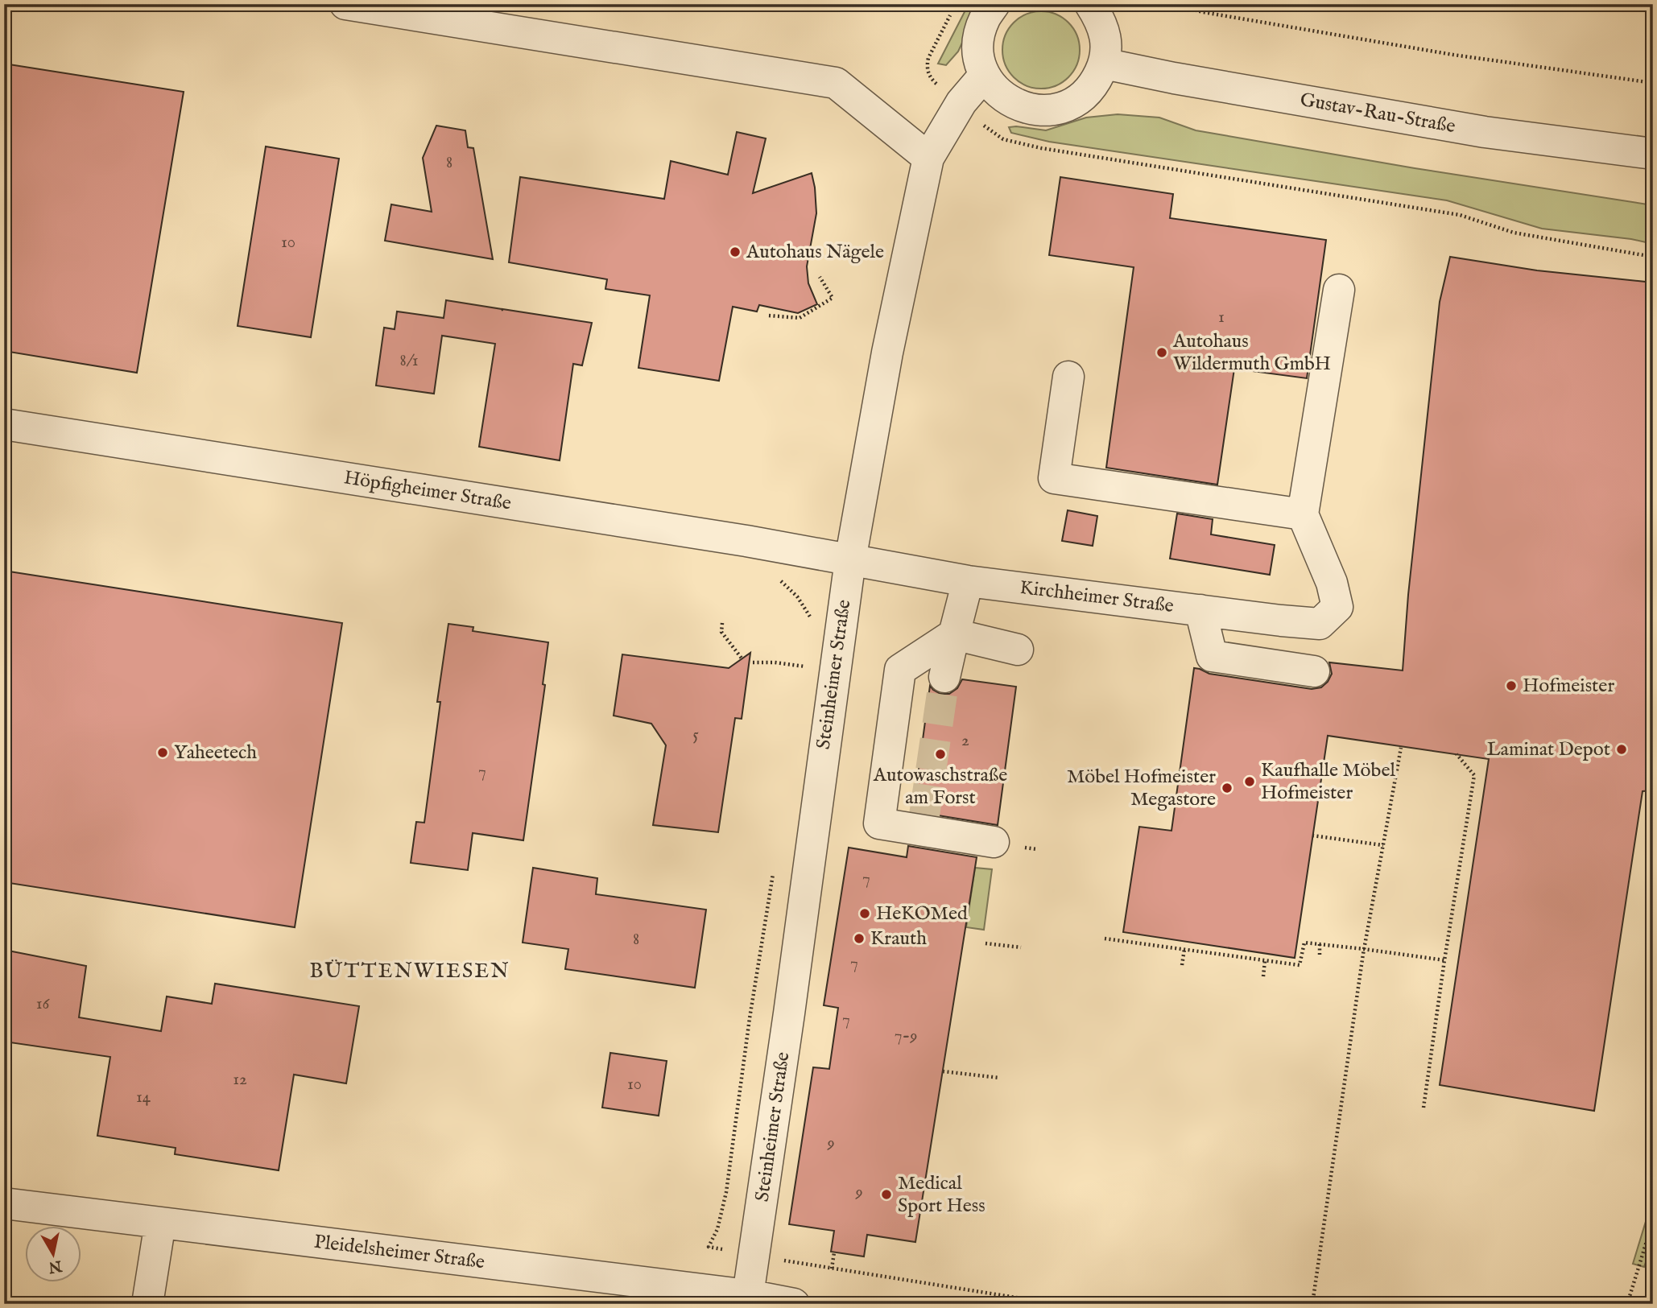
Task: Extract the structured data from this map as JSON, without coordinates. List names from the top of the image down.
{
  "streets": {
    "street": [
      "Gustav-Rau-Straße",
      "Höpfigheimer Straße",
      "Kirchheimer Straße",
      "Steinheimer Straße",
      "Pleidelsheimer Straße"
    ]
  },
  "crossings": [
    ["Höpfigheimer Straße", "Kirchheimer Straße"],
    ["Höpfigheimer Straße", "Steinheimer Straße"],
    ["Kirchheimer Straße", "Steinheimer Straße"],
    ["Steinheimer Straße", "Pleidelsheimer Straße"]
  ],
  "districts": ["BÜTTENWIESEN"],
  "places": [
    "Autohaus Nägele",
    "Autohaus Wildermuth GmbH",
    "Hofmeister",
    "Laminat Depot",
    "Yaheetech",
    "Autowaschstraße am Forst",
    "Kaufhalle Möbel Hofmeister",
    "Möbel Hofmeister Megastore",
    "HeKOMed",
    "Krauth",
    "Medical Sport Hess"
  ],
  "house_numbers": [
    "8",
    "10",
    "1",
    "8/1",
    "5",
    "2",
    "7",
    "7",
    "8",
    "7",
    "16",
    "7",
    "7-9",
    "12",
    "10",
    "14",
    "9",
    "9"
  ],
  "north": "bottom"
}
